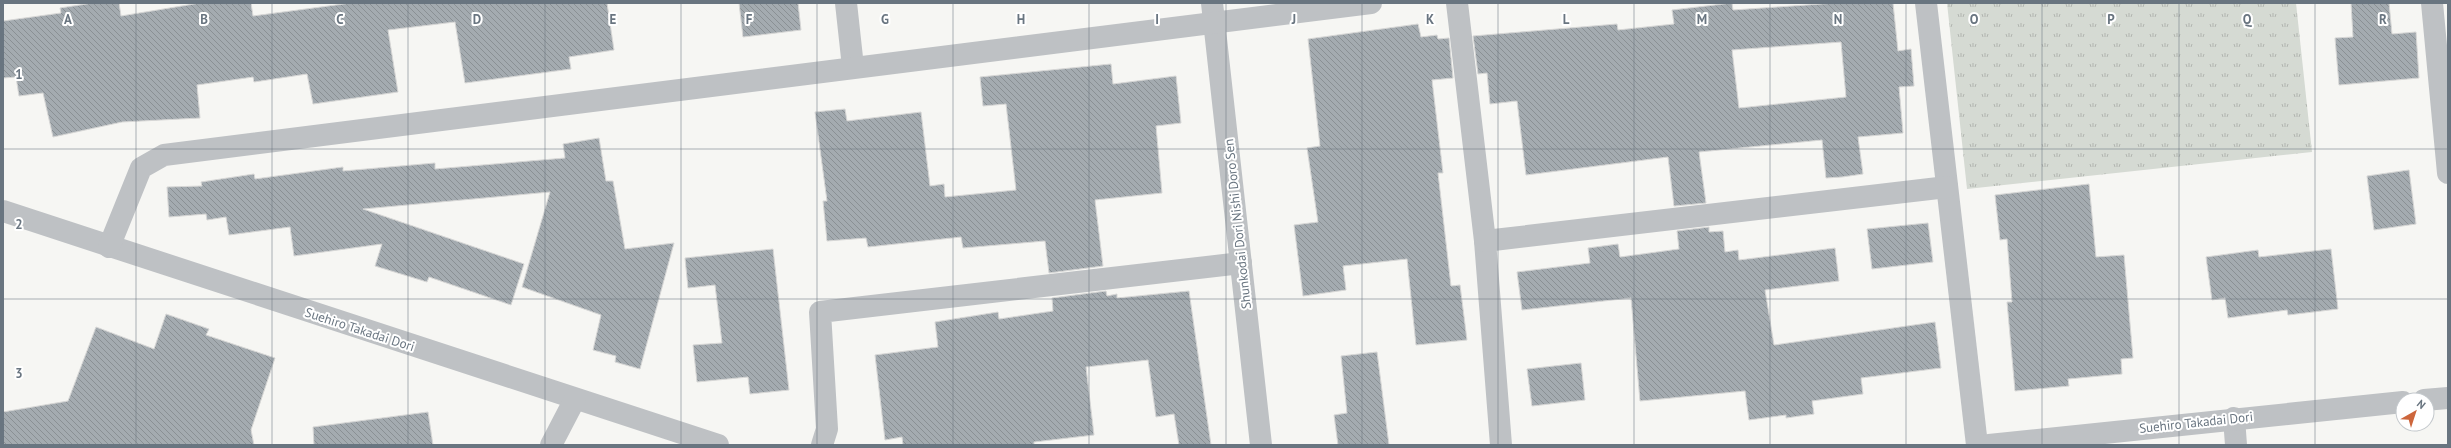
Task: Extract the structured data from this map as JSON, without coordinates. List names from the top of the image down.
{
  "streets": {
    "street": ["Shunkodai Dori Nishi Doro Sen", "Suehiro Takadai Dori"]
  },
  "north": "top right",
  "grid": {
    "columns": [
      "A",
      "B",
      "C",
      "D",
      "E",
      "F",
      "G",
      "H",
      "I",
      "J",
      "K",
      "L",
      "M",
      "N",
      "O",
      "P",
      "Q",
      "R"
    ],
    "rows": ["1", "2", "3"]
  }
}
